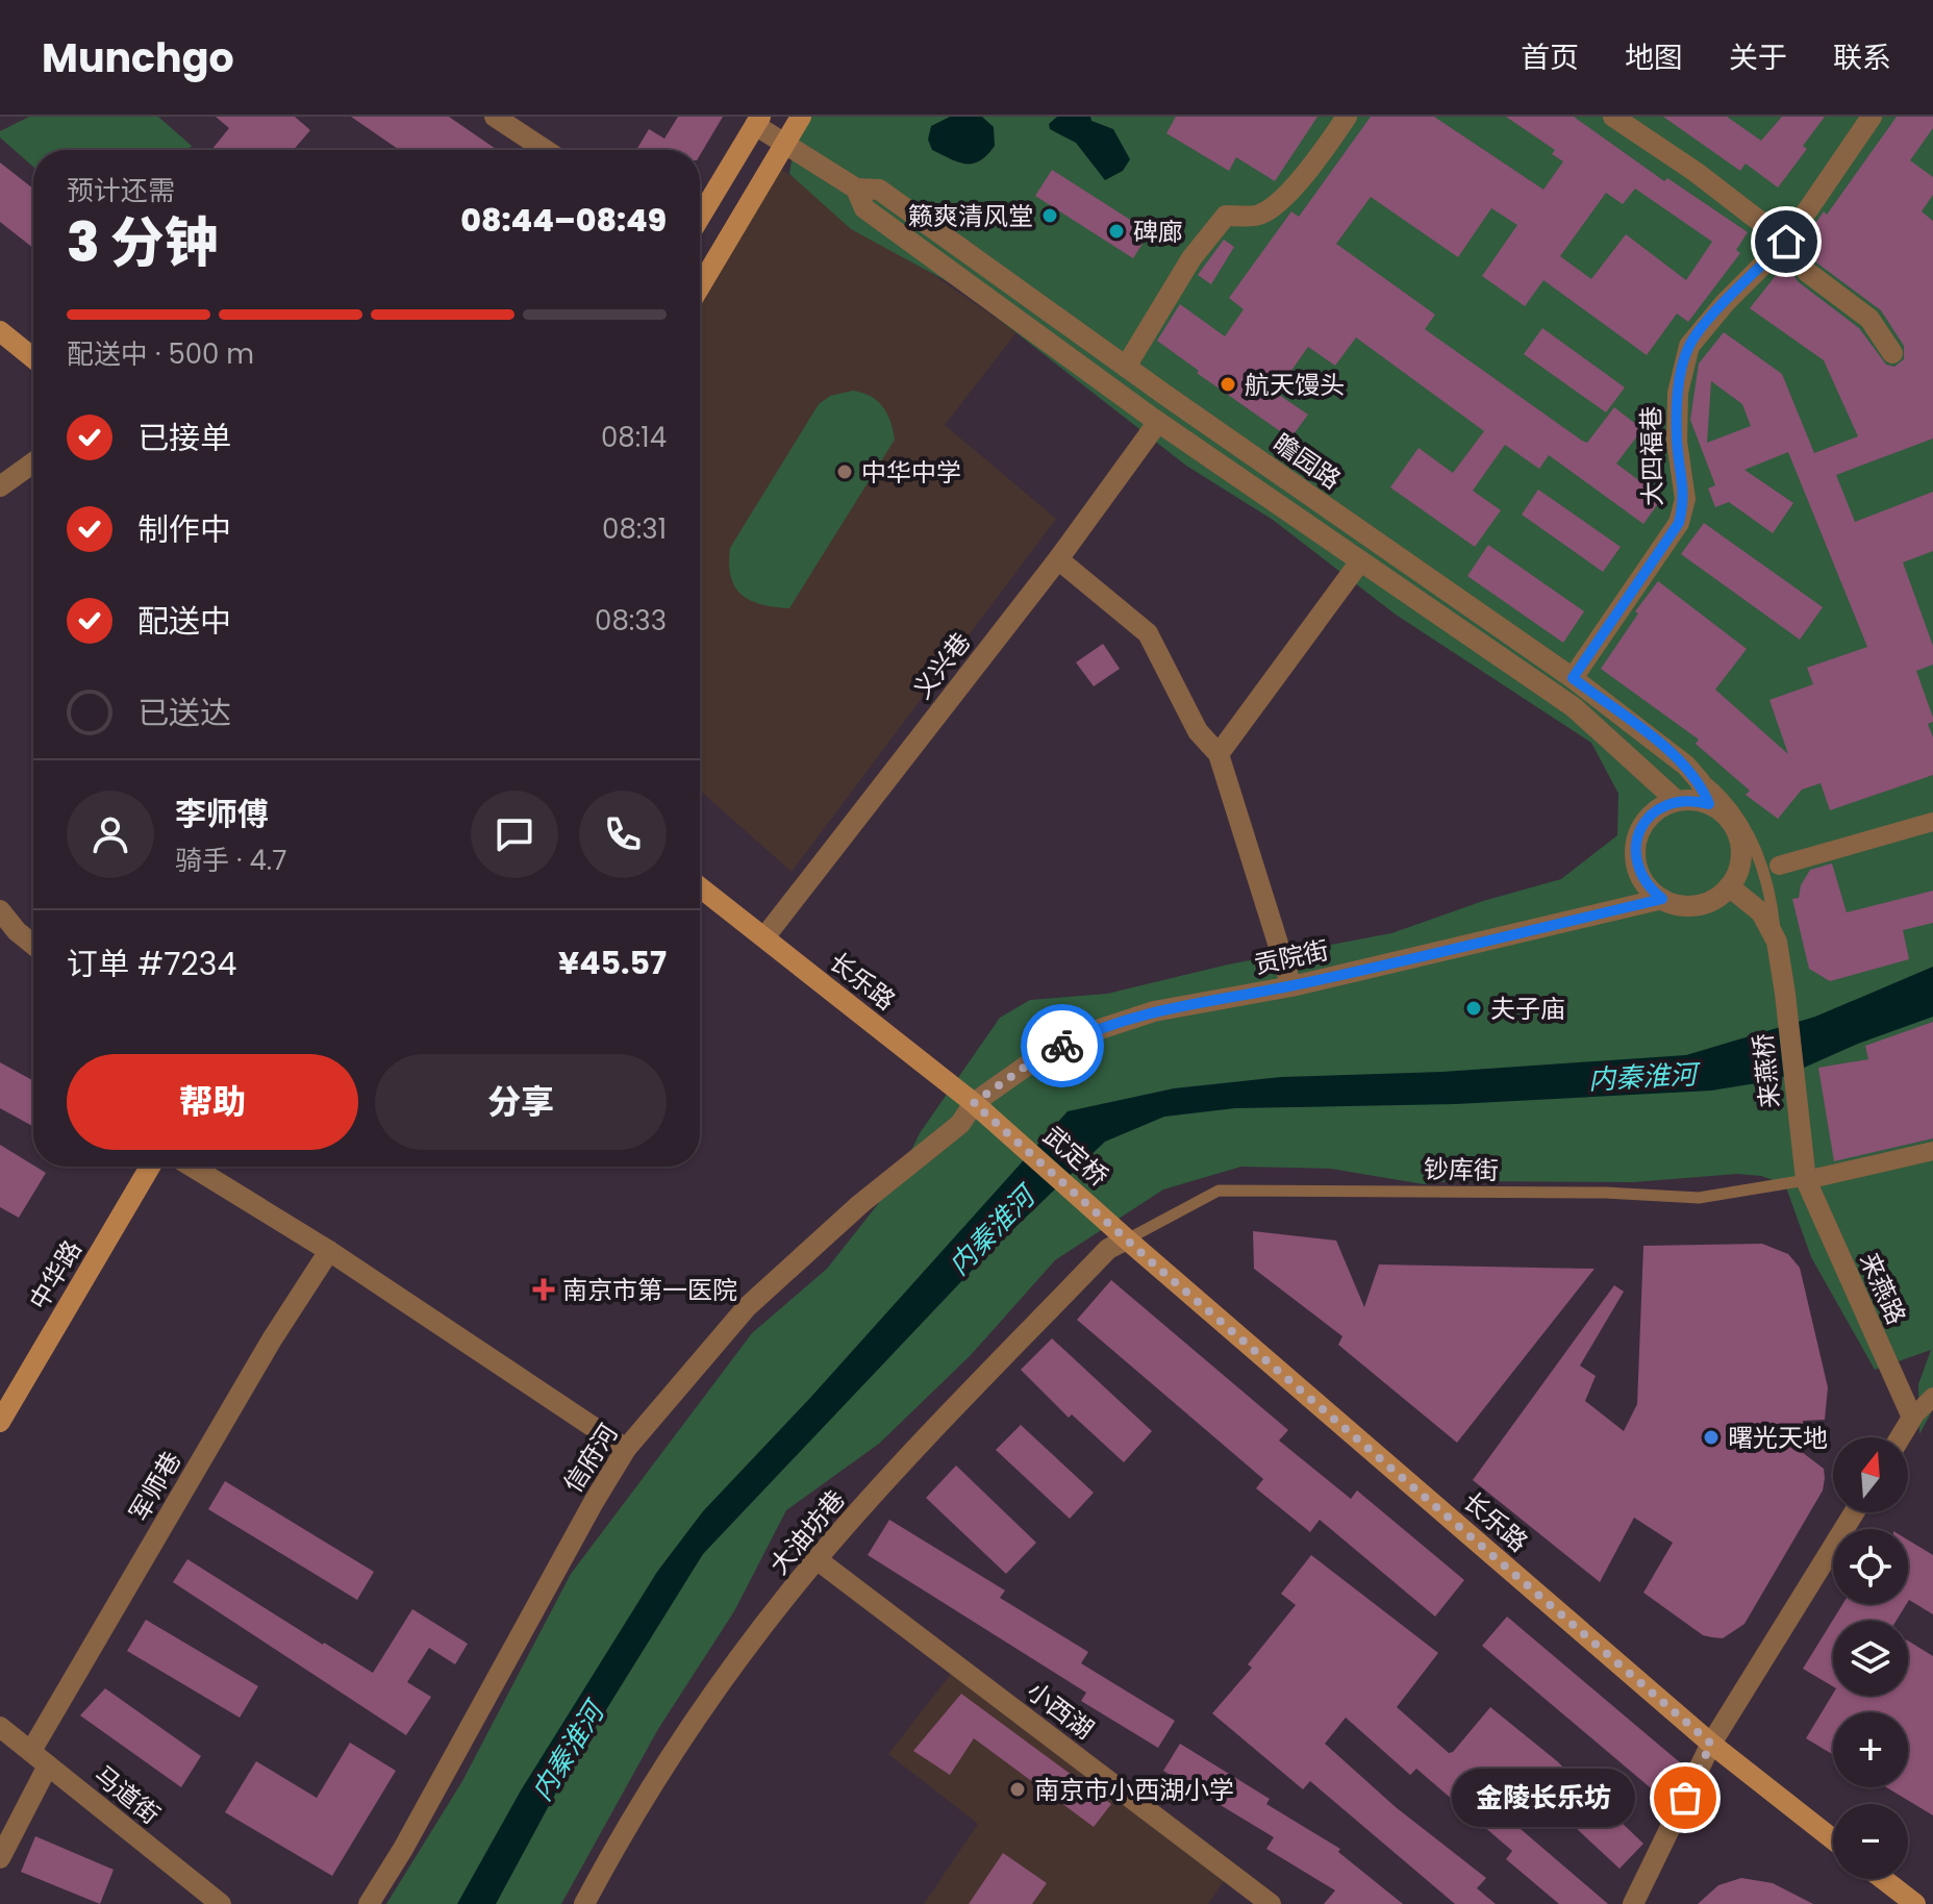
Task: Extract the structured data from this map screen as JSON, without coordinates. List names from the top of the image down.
{
  "streets": {
    "main road": ["长乐路", "武定桥", "中华路"],
    "street": [
      "大四福巷",
      "瞻园路",
      "义兴巷",
      "贡院街",
      "来燕桥",
      "来燕路",
      "信府河",
      "军师巷",
      "大油坊巷",
      "小西湖",
      "马道街"
    ],
    "lane": ["钞库街"]
  },
  "crossings": [
    ["大四福巷", "瞻园路"],
    ["瞻园路", "义兴巷"],
    ["瞻园路", "贡院街"],
    ["义兴巷", "长乐路"],
    ["贡院街", "长乐路"],
    ["贡院街", "信府河"],
    ["长乐路", "武定桥"],
    ["长乐路", "钞库街"],
    ["长乐路", "大油坊巷"],
    ["来燕桥", "来燕路"],
    ["武定桥", "钞库街"],
    ["武定桥", "大油坊巷"],
    ["钞库街", "来燕路"],
    ["钞库街", "大油坊巷"],
    ["军师巷", "马道街"],
    ["大油坊巷", "小西湖"]
  ],
  "water": ["内秦淮河"],
  "places": {
    "other": [
      "籁爽清风堂",
      "碑廊",
      "航天馒头",
      "中华中学",
      "夫子庙",
      "曙光天地",
      "南京市小西湖小学",
      "金陵长乐坊"
    ],
    "health": ["南京市第一医院"]
  },
  "north": "top",
  "page": {
    "header": "Munchgo",
    "nav": [
      "首页",
      "地图",
      "关于",
      "联系"
    ],
    "heading": ["3 分钟", "预计还需", "08:44–08:49"],
    "panel": [
      "李师傅",
      "骑手 · 4.7",
      "订单 #7234",
      "¥45.57"
    ],
    "bar": "配送中 · 500 m",
    "list": [
      ["已接单", "08:14"],
      ["制作中", "08:31"],
      ["配送中", "08:33"],
      "已送达"
    ],
    "buttons": ["帮助", "分享"],
    "map_buttons": ["+", "−"],
    "bubble": "金陵长乐坊"
  }
}
